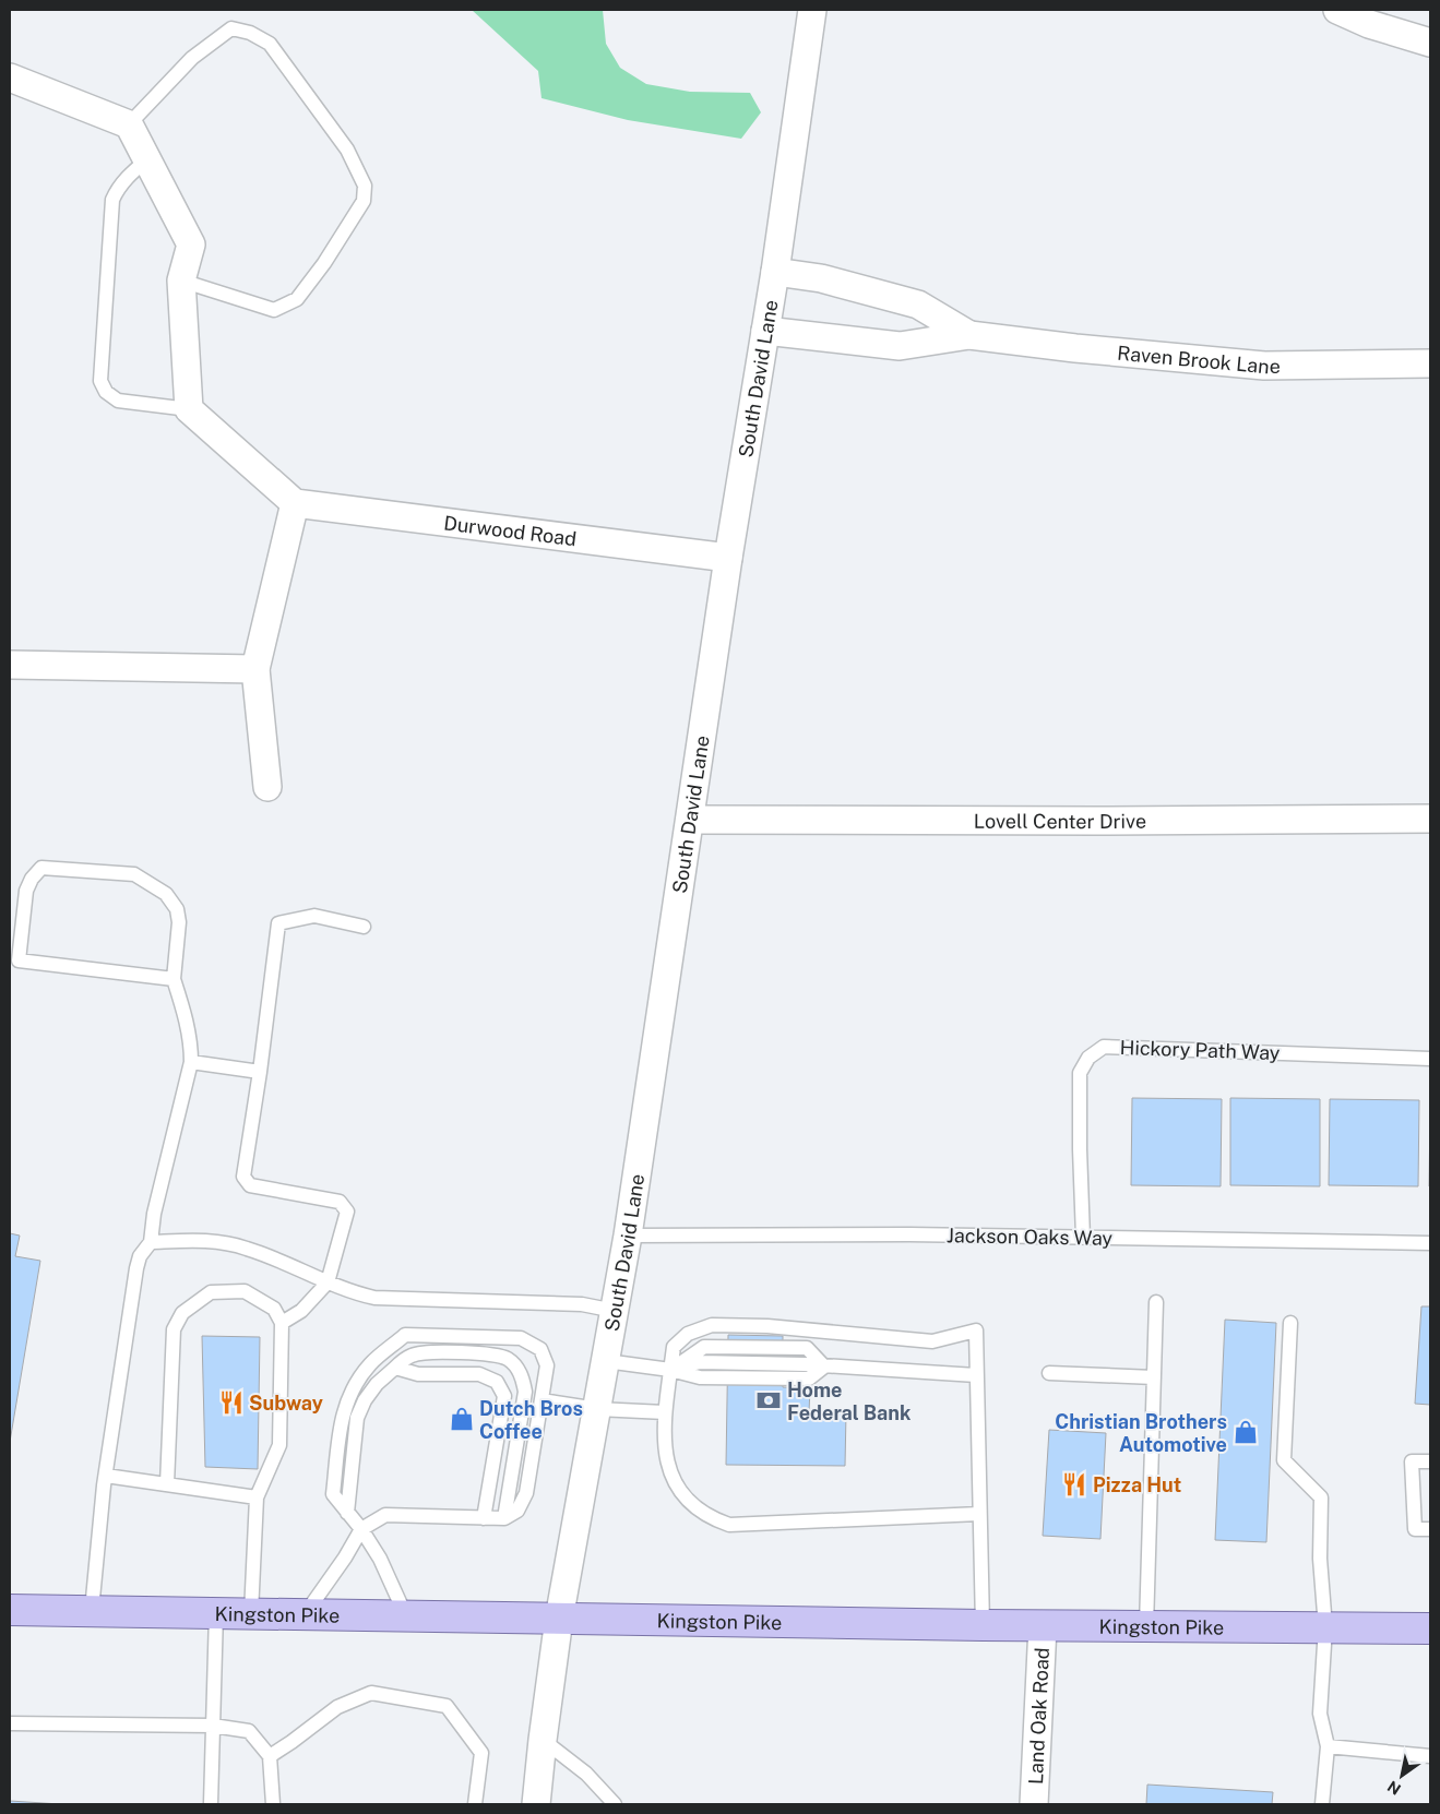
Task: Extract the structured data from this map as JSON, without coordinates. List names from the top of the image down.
{
  "streets": {
    "main road": ["Kingston Pike"],
    "street": [
      "Raven Brook Lane",
      "South David Lane",
      "Durwood Road",
      "Lovell Center Drive",
      "Land Oak Road"
    ],
    "lane": ["Hickory Path Way", "Jackson Oaks Way"]
  },
  "crossings": [
    ["Raven Brook Lane", "South David Lane"],
    ["South David Lane", "Durwood Road"],
    ["South David Lane", "Lovell Center Drive"],
    ["South David Lane", "Jackson Oaks Way"],
    ["South David Lane", "Kingston Pike"],
    ["Hickory Path Way", "Jackson Oaks Way"],
    ["Kingston Pike", "Land Oak Road"]
  ],
  "places": {
    "bank": ["Home Federal Bank"],
    "restaurant": ["Subway", "Pizza Hut"],
    "shop": ["Dutch Bros Coffee", "Christian Brothers Automotive"]
  },
  "north": "bottom left"
}
